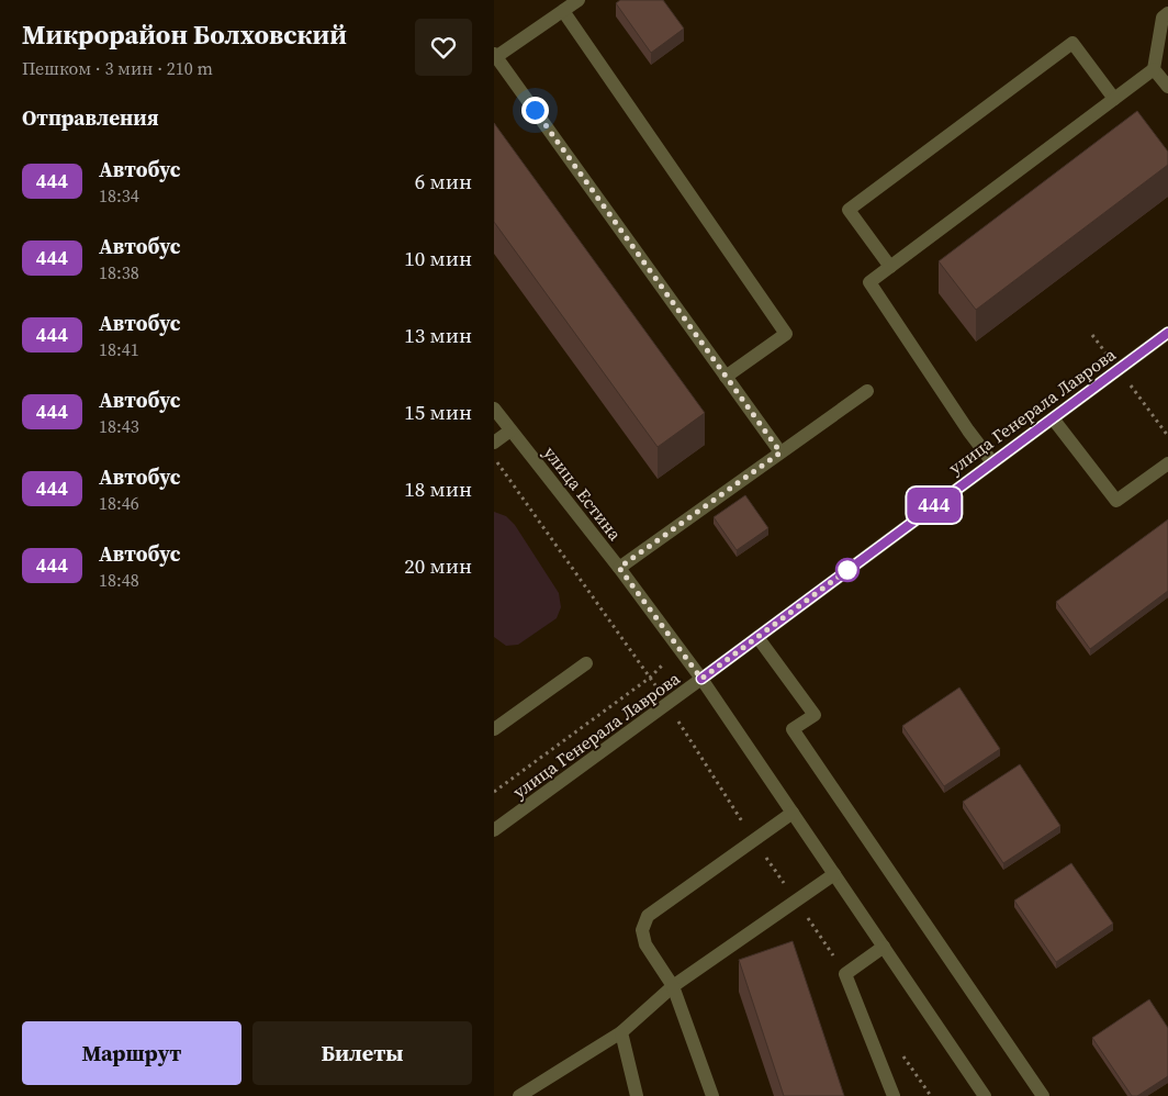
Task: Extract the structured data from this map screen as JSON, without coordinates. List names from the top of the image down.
{
  "streets": {
    "street": ["улица Генерала Лаврова", "улица Естина"]
  },
  "crossings": [
    ["улица Генерала Лаврова", "улица Естина"]
  ],
  "lines": ["bus line 444"],
  "page": {
    "heading": [
      ["Микрорайон Болховский", "Пешком · 3 мин · 210 m"],
      "Отправления"
    ],
    "on_map": "444",
    "list": [
      {
        "mark": "444",
        "name": "Автобус",
        "note": "18:34",
        "value": "6 мин"
      },
      {
        "mark": "444",
        "name": "Автобус",
        "note": "18:38",
        "value": "10 мин"
      },
      {
        "mark": "444",
        "name": "Автобус",
        "note": "18:41",
        "value": "13 мин"
      },
      {
        "mark": "444",
        "name": "Автобус",
        "note": "18:43",
        "value": "15 мин"
      },
      {
        "mark": "444",
        "name": "Автобус",
        "note": "18:46",
        "value": "18 мин"
      },
      {
        "mark": "444",
        "name": "Автобус",
        "note": "18:48",
        "value": "20 мин"
      }
    ],
    "buttons": ["Маршрут", "Билеты"]
  }
}
